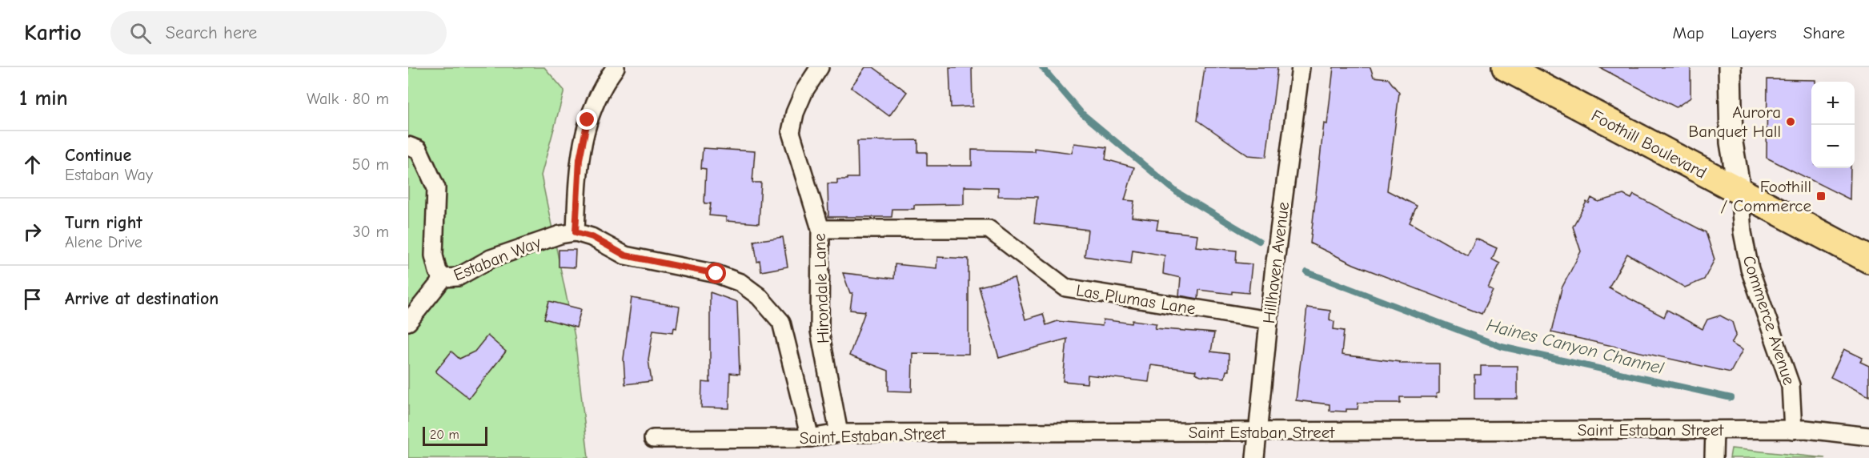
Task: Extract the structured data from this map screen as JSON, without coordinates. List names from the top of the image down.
{
  "streets": {
    "main road": ["Foothill Boulevard"],
    "street": [
      "Estaban Way",
      "Hillhaven Avenue",
      "Hirondale Lane",
      "Las Plumas Lane",
      "Commerce Avenue",
      "Saint Estaban Street"
    ]
  },
  "crossings": [
    ["Foothill Boulevard", "Commerce Avenue"],
    ["Hillhaven Avenue", "Las Plumas Lane"],
    ["Hillhaven Avenue", "Saint Estaban Street"],
    ["Hirondale Lane", "Las Plumas Lane"],
    ["Hirondale Lane", "Saint Estaban Street"],
    ["Commerce Avenue", "Saint Estaban Street"]
  ],
  "water": ["Haines Canyon Channel"],
  "places": {
    "other": ["Aurora Banquet Hall"],
    "transit": ["Foothill / Commerce"]
  },
  "scale_bar": "20 m",
  "page": {
    "header": "Kartio",
    "search": "Search here",
    "nav": ["Map", "Layers", "Share"],
    "heading": ["1 min", "Walk · 80 m"],
    "map_buttons": ["+", "−"],
    "list": [
      ["Continue", "Estaban Way", "50 m"],
      ["Turn right", "Alene Drive", "30 m"],
      "Arrive at destination"
    ],
    "scale": "20 m"
  }
}
